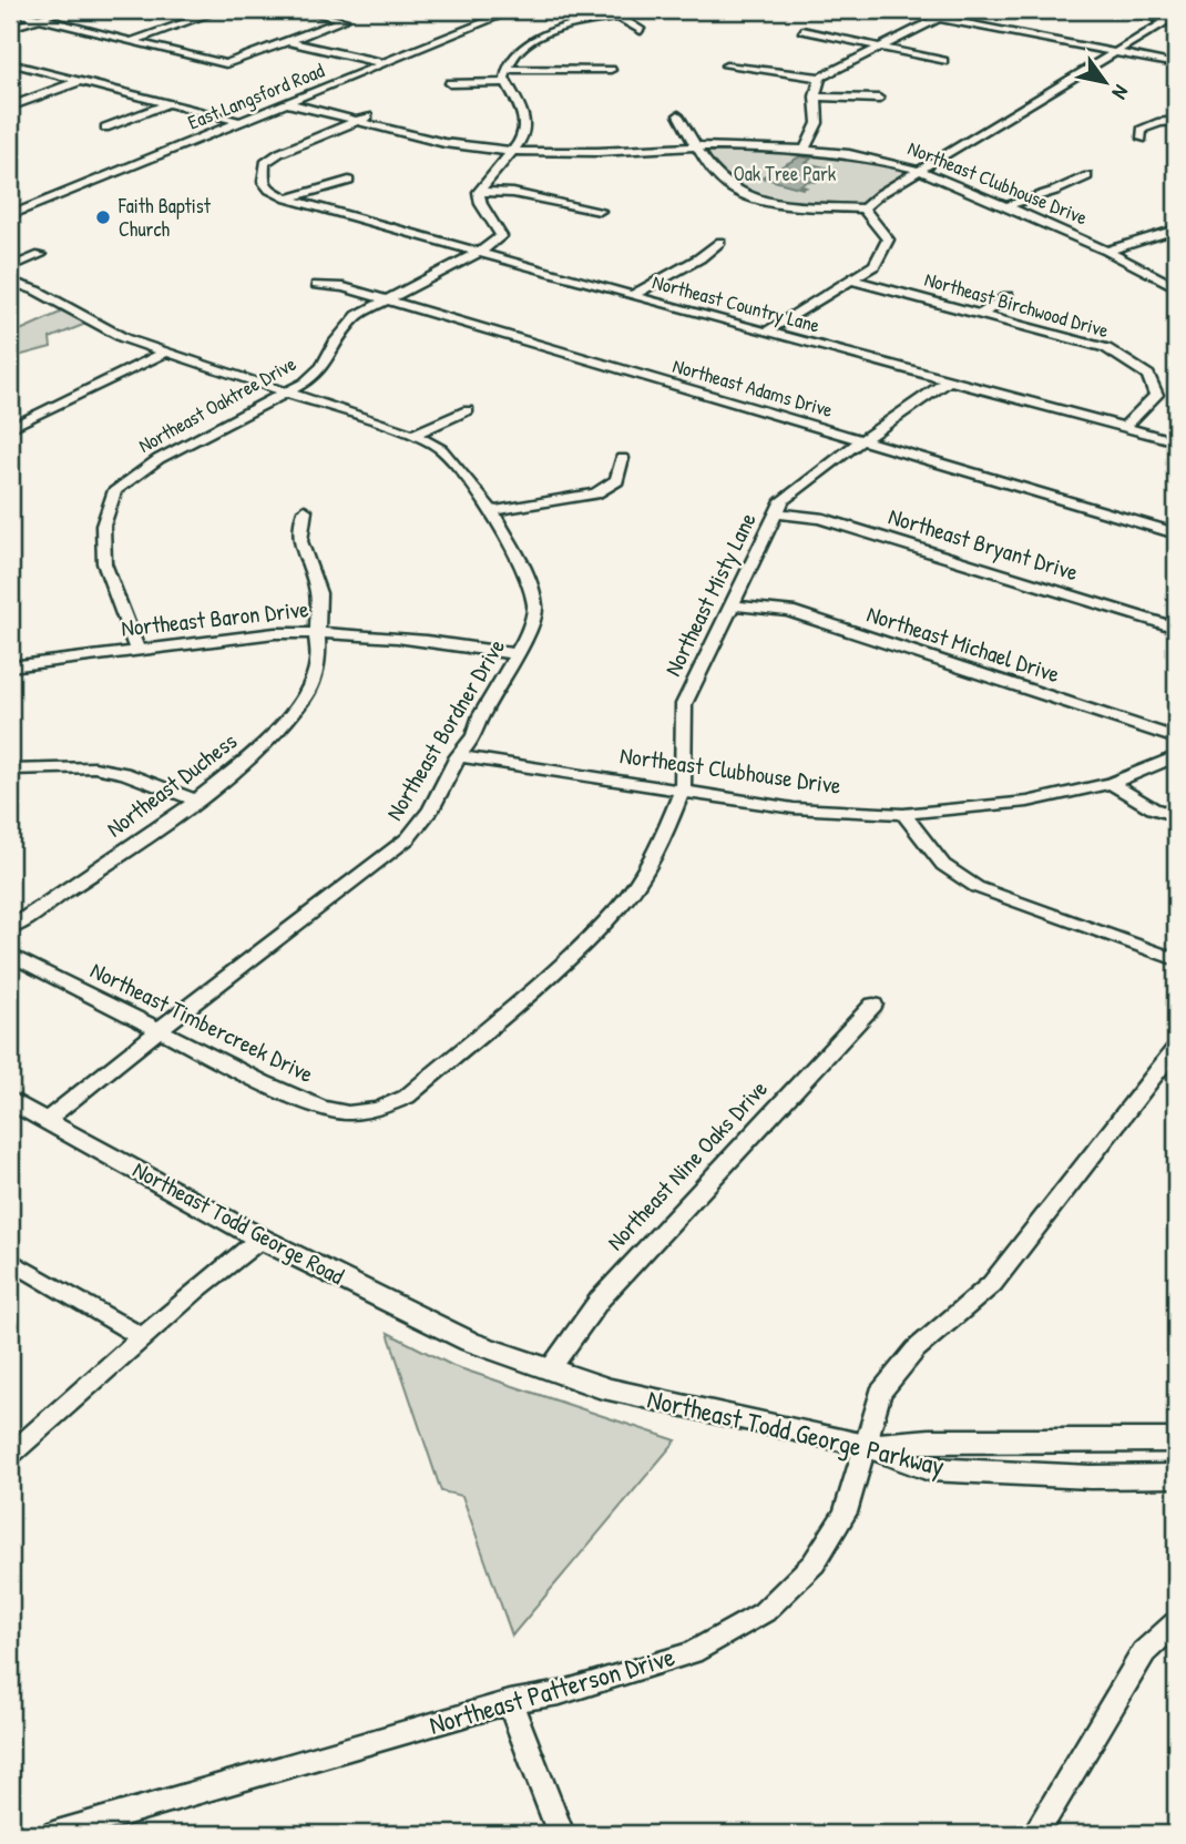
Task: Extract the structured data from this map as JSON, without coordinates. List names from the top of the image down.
{
  "streets": {
    "main road": ["Northeast Todd George Road", "Northeast Todd George Parkway"],
    "street": [
      "East Langsford Road",
      "Northeast Clubhouse Drive",
      "Northeast Country Lane",
      "Northeast Birchwood Drive",
      "Northeast Adams Drive",
      "Northeast Oaktree Drive",
      "Northeast Bryant Drive",
      "Northeast Misty Lane",
      "Northeast Baron Drive",
      "Northeast Michael Drive",
      "Northeast Bordner Drive",
      "Northeast Duchess",
      "Northeast Timbercreek Drive",
      "Northeast Nine Oaks Drive",
      "Northeast Patterson Drive"
    ]
  },
  "crossings": [
    ["East Langsford Road", "Northeast Clubhouse Drive"],
    ["Northeast Clubhouse Drive", "Northeast Misty Lane"],
    ["Northeast Clubhouse Drive", "Northeast Bordner Drive"],
    ["Northeast Country Lane", "Northeast Birchwood Drive"],
    ["Northeast Country Lane", "Northeast Oaktree Drive"],
    ["Northeast Country Lane", "Northeast Misty Lane"],
    ["Northeast Adams Drive", "Northeast Oaktree Drive"],
    ["Northeast Adams Drive", "Northeast Misty Lane"],
    ["Northeast Oaktree Drive", "Northeast Baron Drive"],
    ["Northeast Oaktree Drive", "Northeast Bordner Drive"],
    ["Northeast Bryant Drive", "Northeast Misty Lane"],
    ["Northeast Misty Lane", "Northeast Michael Drive"],
    ["Northeast Misty Lane", "Northeast Timbercreek Drive"],
    ["Northeast Baron Drive", "Northeast Bordner Drive"],
    ["Northeast Baron Drive", "Northeast Duchess"],
    ["Northeast Bordner Drive", "Northeast Timbercreek Drive"],
    ["Northeast Bordner Drive", "Northeast Todd George Road"],
    ["Northeast Nine Oaks Drive", "Northeast Todd George Parkway"],
    ["Northeast Todd George Road", "Northeast Todd George Parkway"],
    ["Northeast Todd George Parkway", "Northeast Patterson Drive"]
  ],
  "parks": ["Oak Tree Park"],
  "places": ["Faith Baptist Church"],
  "north": "bottom right"
}
